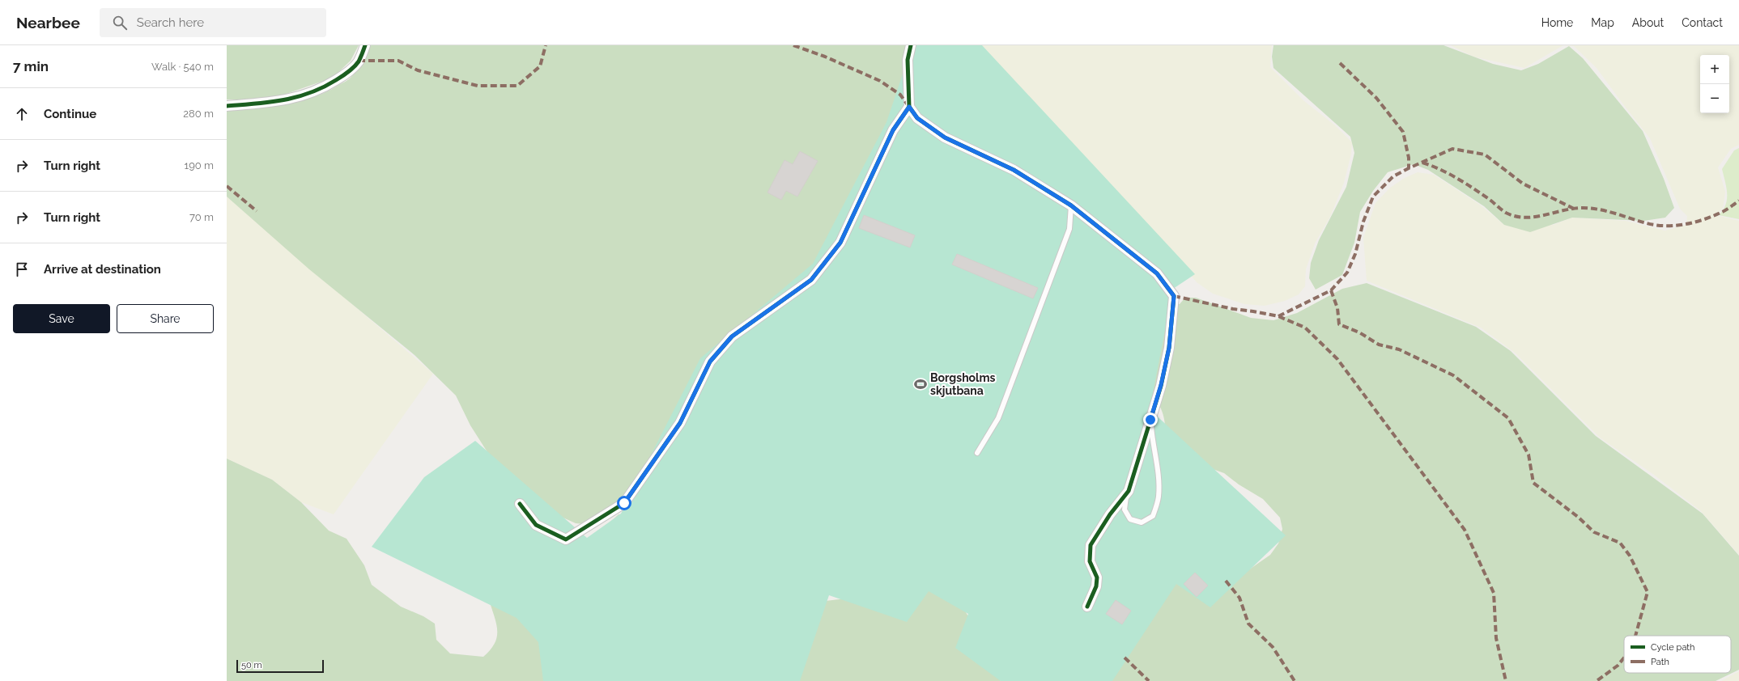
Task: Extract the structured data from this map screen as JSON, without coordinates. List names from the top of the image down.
{
  "places": {
    "sports": ["Borgsholms skjutbana"]
  },
  "legend": ["Cycle path", "Path"],
  "scale_bar": "50 m",
  "page": {
    "header": "Nearbee",
    "search": "Search here",
    "nav": [
      "Home",
      "Map",
      "About",
      "Contact"
    ],
    "heading": ["7 min", "Walk · 540 m"],
    "map_buttons": ["+", "−"],
    "list": [
      ["Continue", "280 m"],
      ["Turn right", "190 m"],
      ["Turn right", "70 m"],
      "Arrive at destination"
    ],
    "buttons": ["Save", "Share"],
    "scale": "50 m"
  }
}
